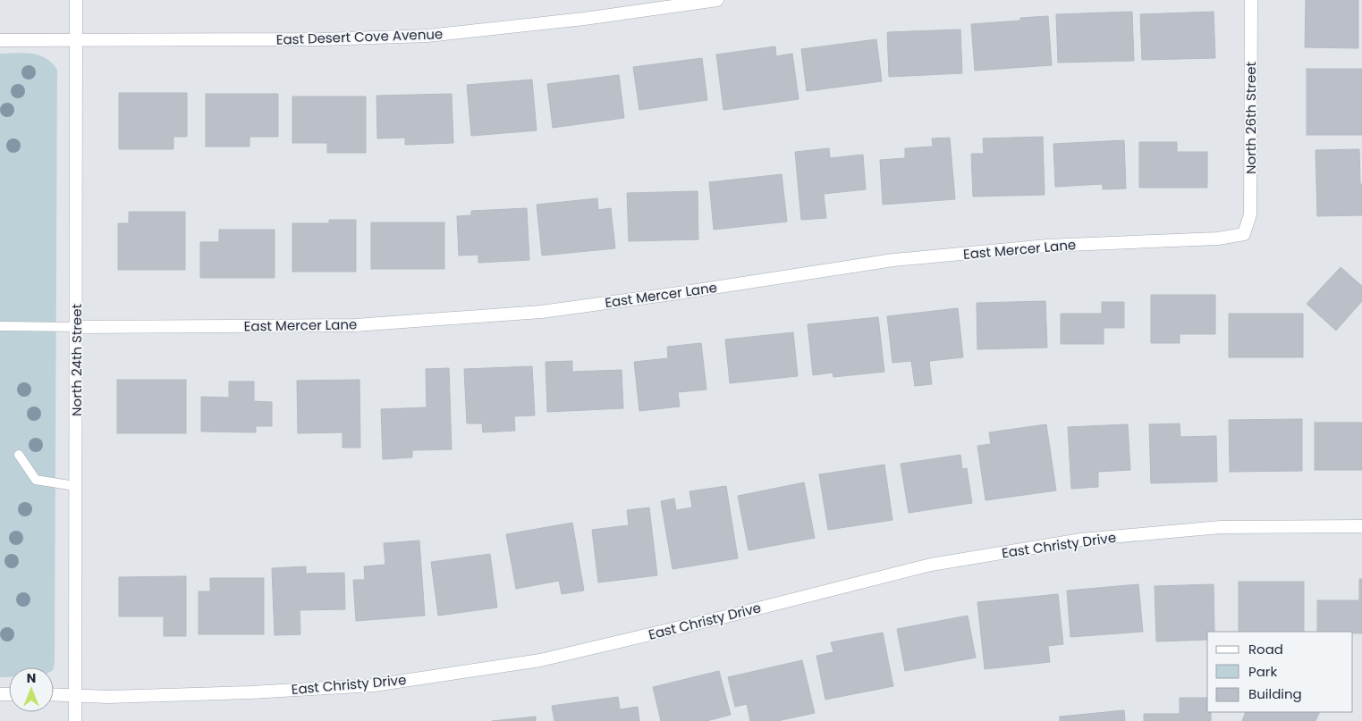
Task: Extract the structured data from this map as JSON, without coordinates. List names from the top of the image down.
{
  "streets": {
    "street": [
      "East Desert Cove Avenue",
      "North 26th Street",
      "East Mercer Lane",
      "North 24th Street",
      "East Christy Drive"
    ]
  },
  "crossings": [
    ["East Desert Cove Avenue", "North 24th Street"],
    ["North 26th Street", "East Mercer Lane"],
    ["East Mercer Lane", "North 24th Street"],
    ["North 24th Street", "East Christy Drive"]
  ],
  "legend": ["Road", "Park", "Building"],
  "north": "top"
}
